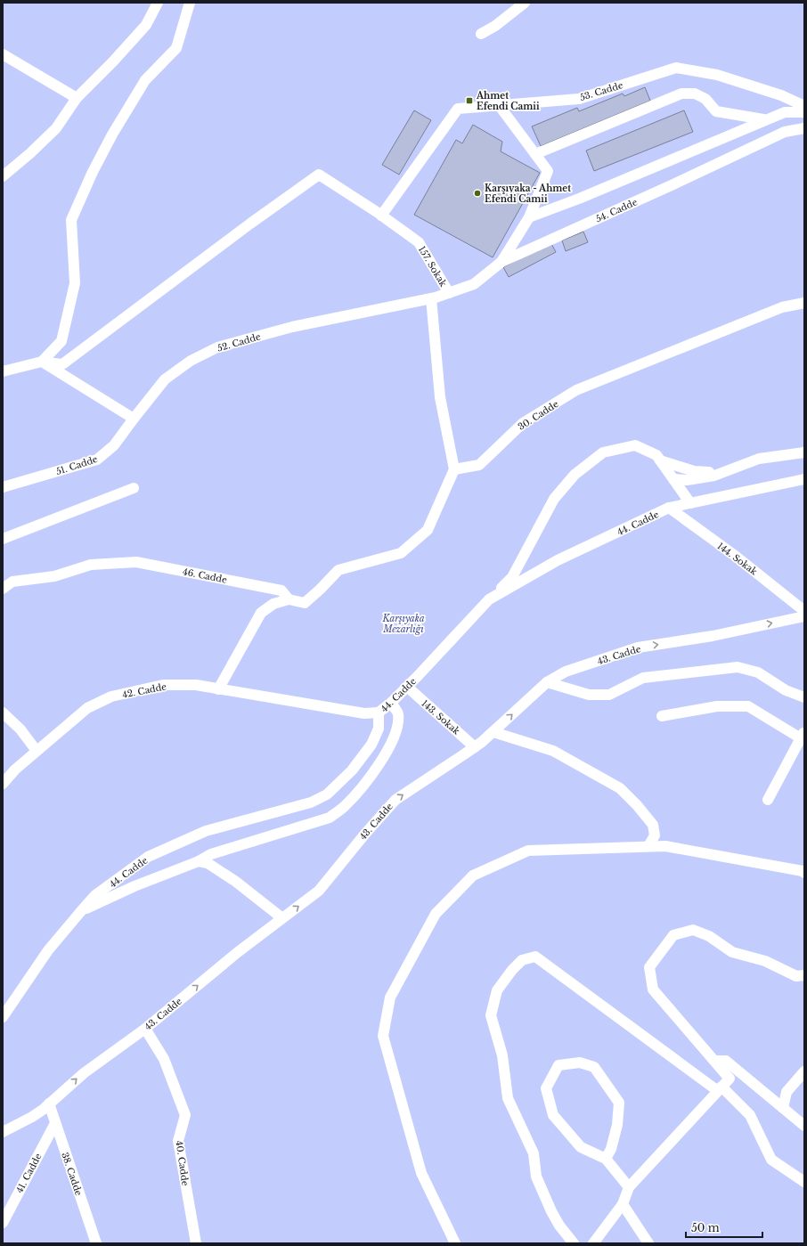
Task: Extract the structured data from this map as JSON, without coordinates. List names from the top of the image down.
{
  "streets": {
    "lane": [
      "53. Cadde",
      "54. Cadde",
      "157. Sokak",
      "52. Cadde",
      "30. Cadde",
      "51. Cadde",
      "44. Cadde",
      "144. Sokak",
      "46. Cadde",
      "43. Cadde",
      "42. Cadde",
      "143. Sokak",
      "40. Cadde",
      "41. Cadde",
      "38. Cadde"
    ]
  },
  "crossings": [
    ["53. Cadde", "157. Sokak"],
    ["54. Cadde", "157. Sokak"],
    ["54. Cadde", "52. Cadde"],
    ["52. Cadde", "51. Cadde"],
    ["44. Cadde", "144. Sokak"],
    ["44. Cadde", "42. Cadde"],
    ["44. Cadde", "143. Sokak"],
    ["43. Cadde", "143. Sokak"],
    ["43. Cadde", "40. Cadde"],
    ["43. Cadde", "38. Cadde"],
    ["41. Cadde", "38. Cadde"]
  ],
  "one_way": ["43. Cadde"],
  "parks": ["Karşıyaka Mezarlığı"],
  "places": {
    "transit": ["Ahmet Efendi Camii"],
    "other": ["Karşıyaka - Ahmet Efendi Camii"]
  },
  "scale_bar": "50 m"
}
